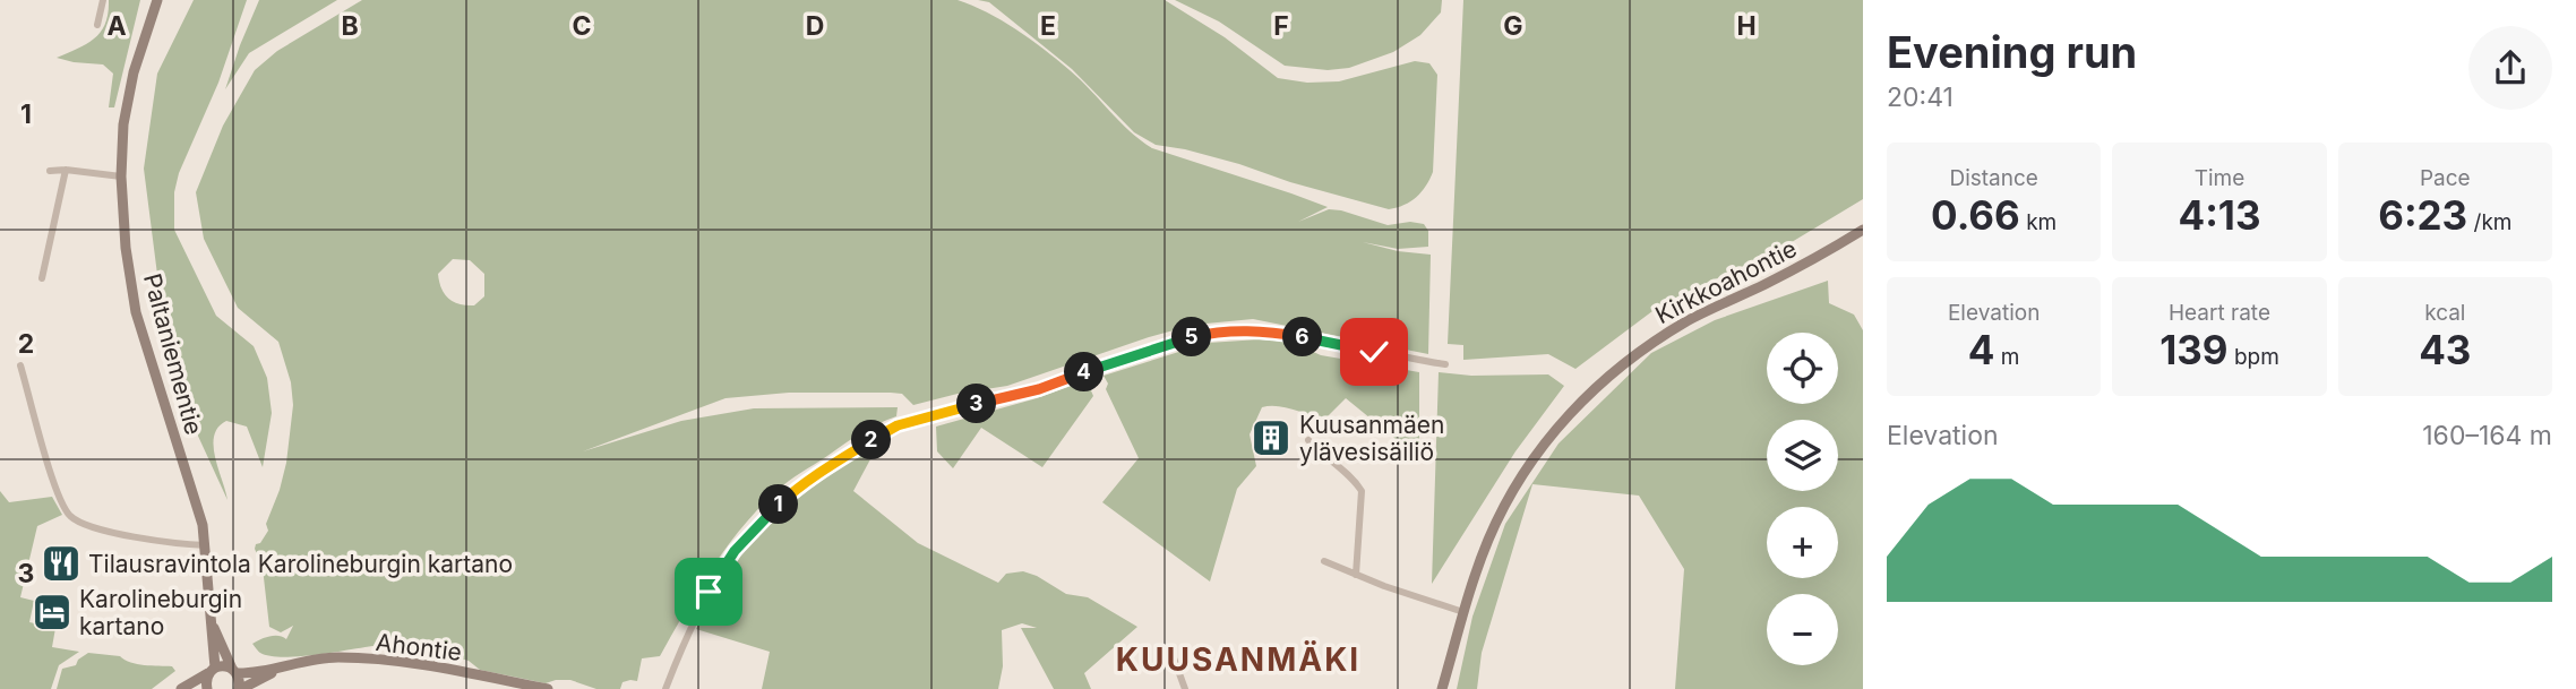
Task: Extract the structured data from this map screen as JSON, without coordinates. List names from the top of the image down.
{
  "streets": {
    "street": ["Kirkkoahontie", "Paltaniementie", "Ahontie"]
  },
  "crossings": [
    ["Paltaniementie", "Ahontie"]
  ],
  "districts": ["KUUSANMÄKI"],
  "places": {
    "building": ["Kuusanmäen ylävesisäiliö"],
    "restaurant": ["Tilausravintola Karolineburgin kartano"],
    "hotel": ["Karolineburgin kartano"]
  },
  "page": {
    "heading": ["Evening run", "20:41"],
    "stats": [
      ["Distance", "0.66 km"],
      ["Time", "4:13"],
      ["Pace", "6:23 /km"],
      ["Elevation", "4 m"],
      ["Heart rate", "139 bpm"],
      ["kcal", "43"]
    ],
    "pins": [
      "5",
      "6",
      "4",
      "3",
      "2",
      "1"
    ],
    "map_buttons": ["+", "−"],
    "chart": ["Elevation", "160–164 m"]
  },
  "grid": {
    "columns": [
      "A",
      "B",
      "C",
      "D",
      "E",
      "F",
      "G",
      "H"
    ],
    "rows": ["1", "2", "3"]
  }
}
